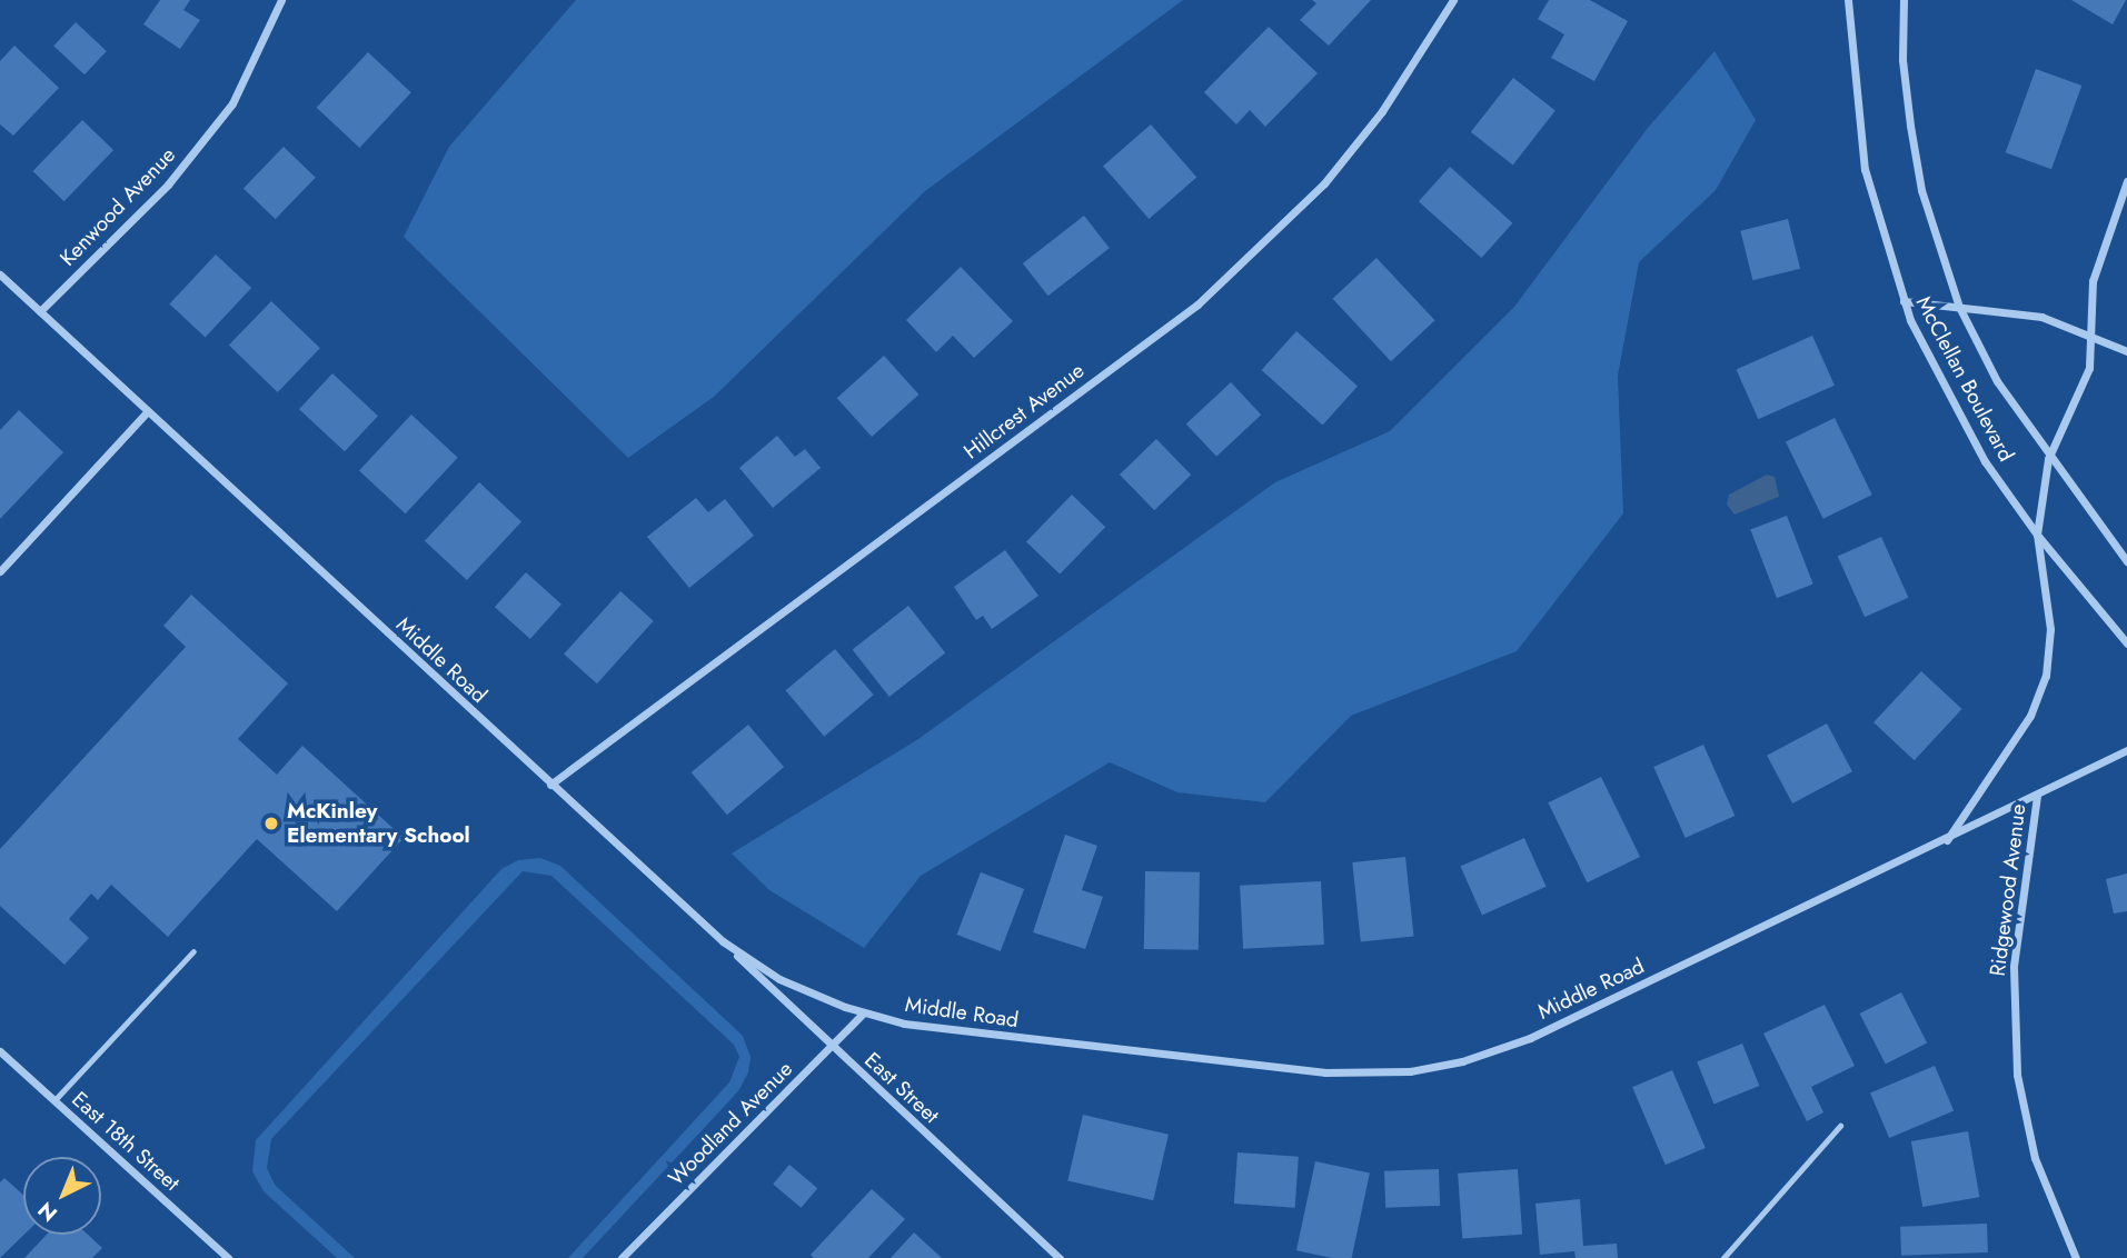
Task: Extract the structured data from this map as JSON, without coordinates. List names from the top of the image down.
{
  "streets": {
    "street": [
      "Kenwood Avenue",
      "McClellan Boulevard",
      "Hillcrest Avenue",
      "Middle Road",
      "Ridgewood Avenue",
      "East Street",
      "Woodland Avenue",
      "East 18th Street"
    ]
  },
  "crossings": [
    ["Kenwood Avenue", "Middle Road"],
    ["McClellan Boulevard", "Middle Road"],
    ["Hillcrest Avenue", "Middle Road"],
    ["Middle Road", "Ridgewood Avenue"],
    ["Middle Road", "East Street"],
    ["Middle Road", "Woodland Avenue"],
    ["East Street", "Woodland Avenue"]
  ],
  "places": ["McKinley Elementary School"],
  "north": "bottom left"
}
